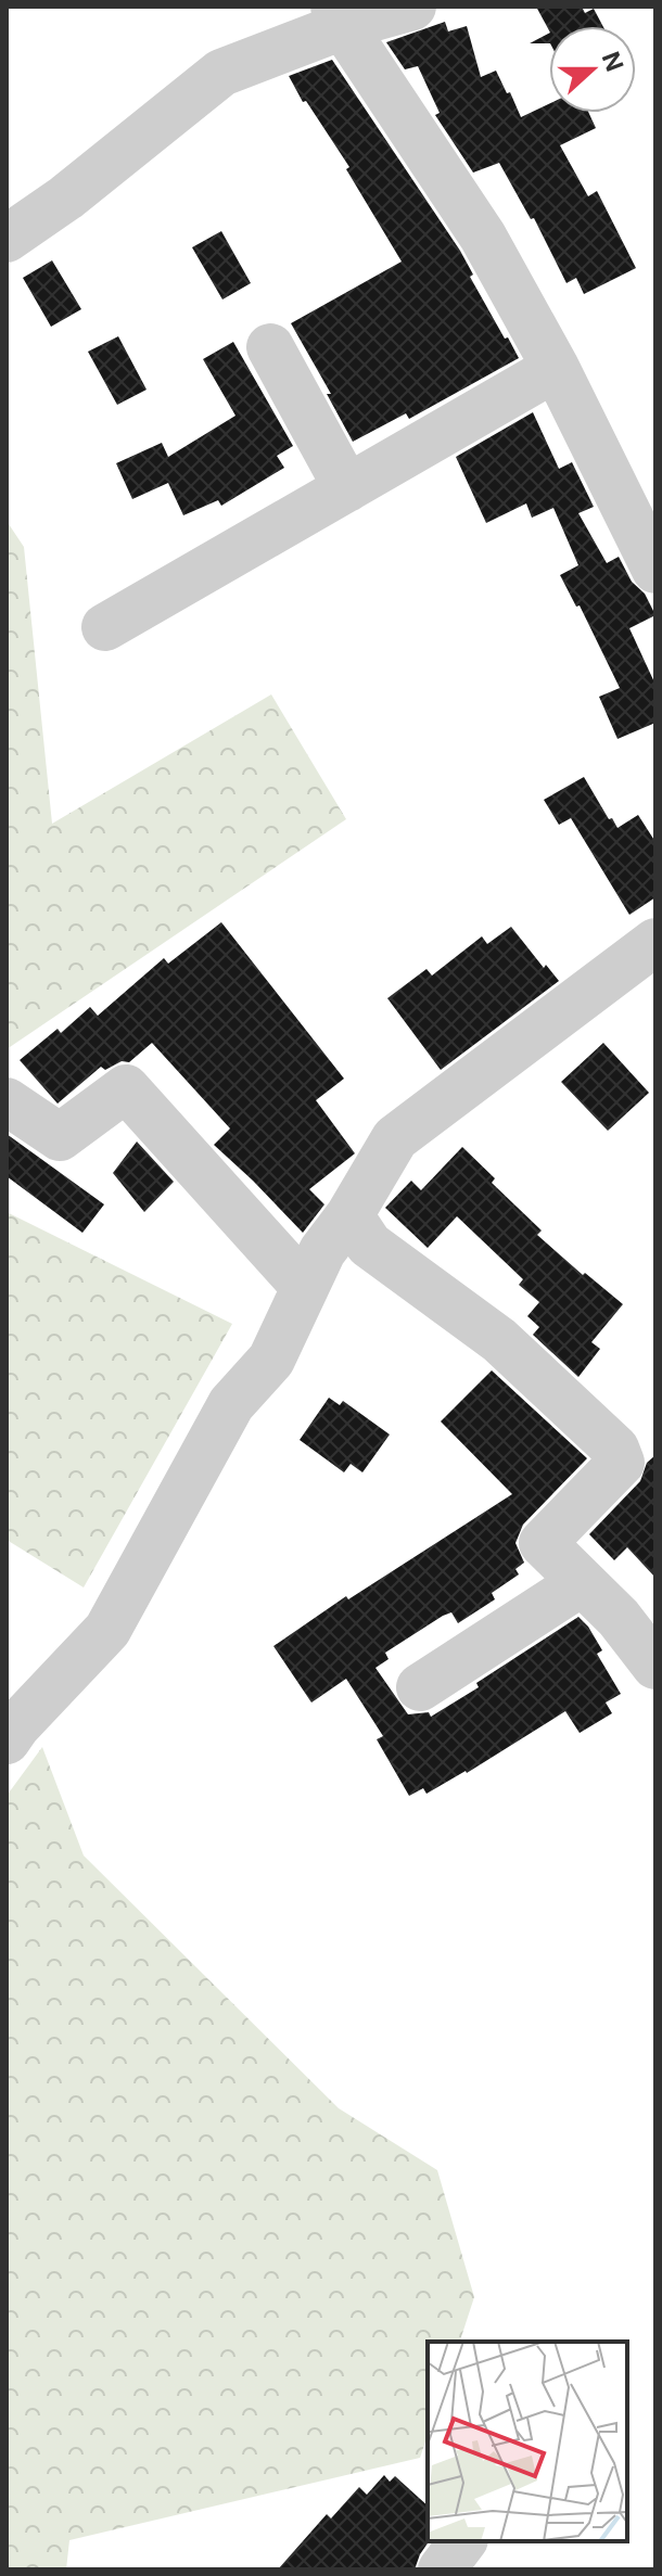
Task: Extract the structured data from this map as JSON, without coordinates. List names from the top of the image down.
{
  "north": "right"
}
